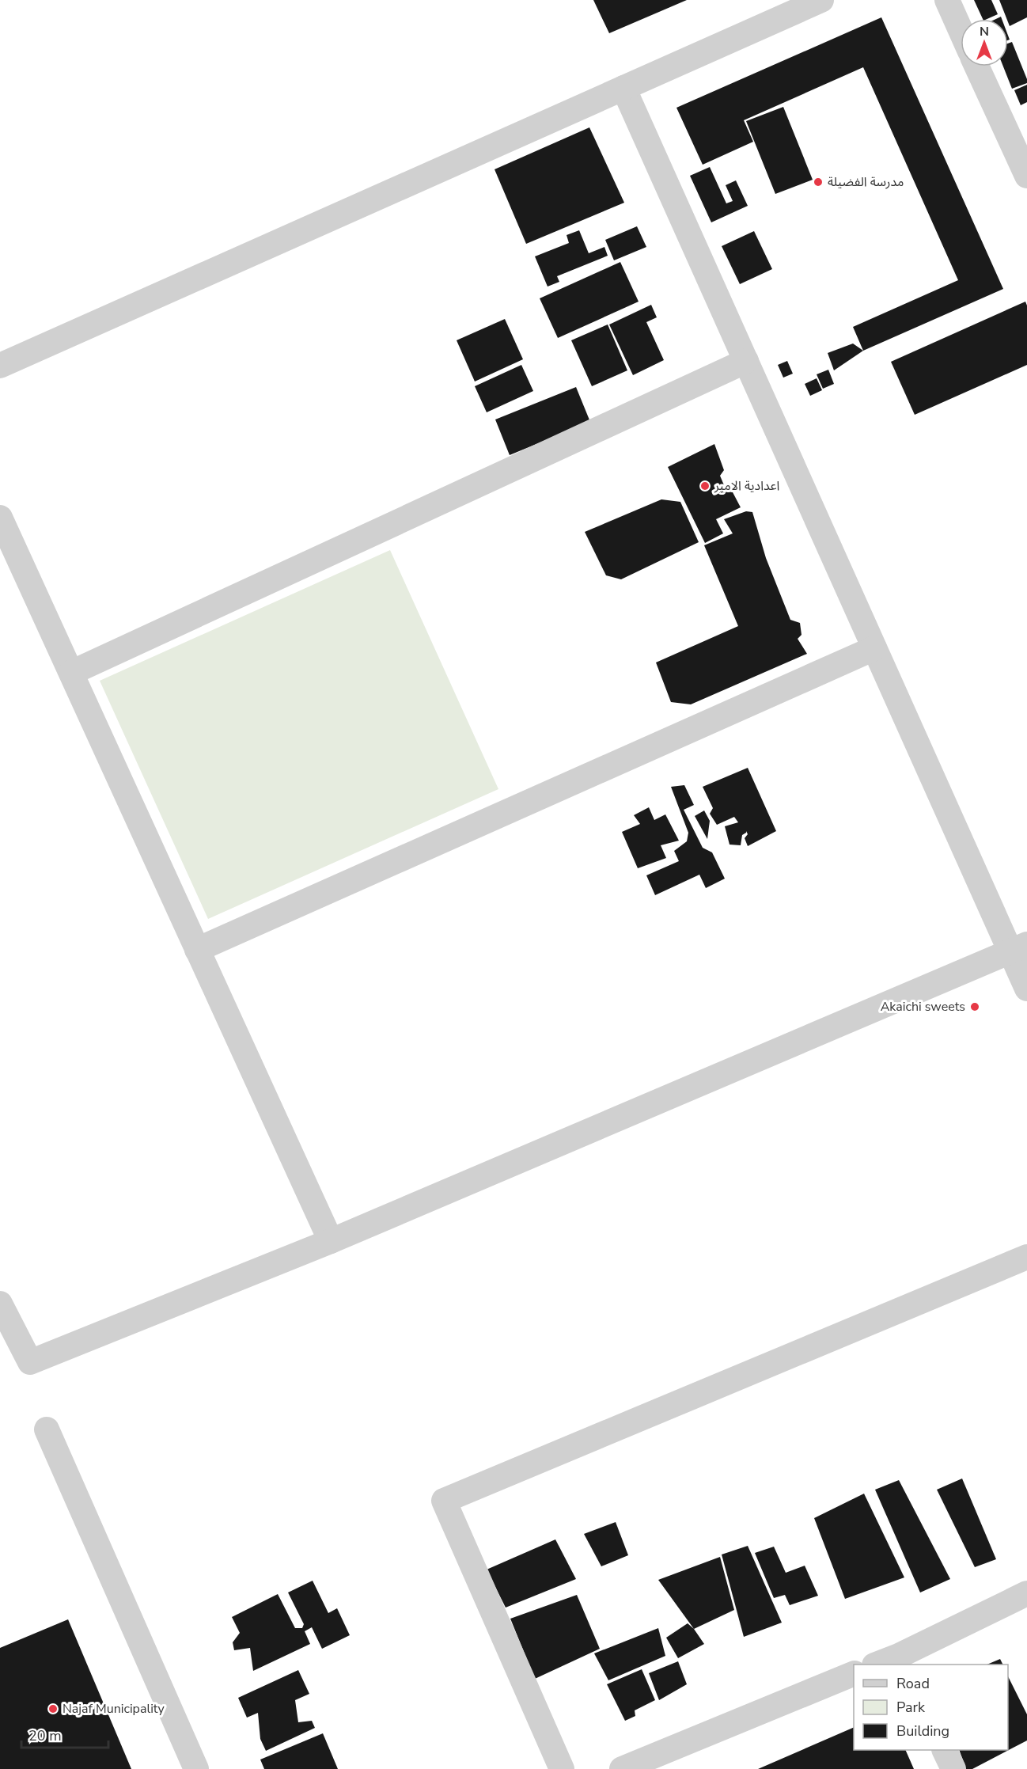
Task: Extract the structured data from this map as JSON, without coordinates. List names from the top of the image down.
{
  "places": [
    "مدرسة الفضيلة",
    "اعدادية الامير",
    "Akaichi sweets",
    "Najaf Municipality"
  ],
  "legend": ["Road", "Park", "Building"],
  "scale_bar": "20 m",
  "north": "top"
}
